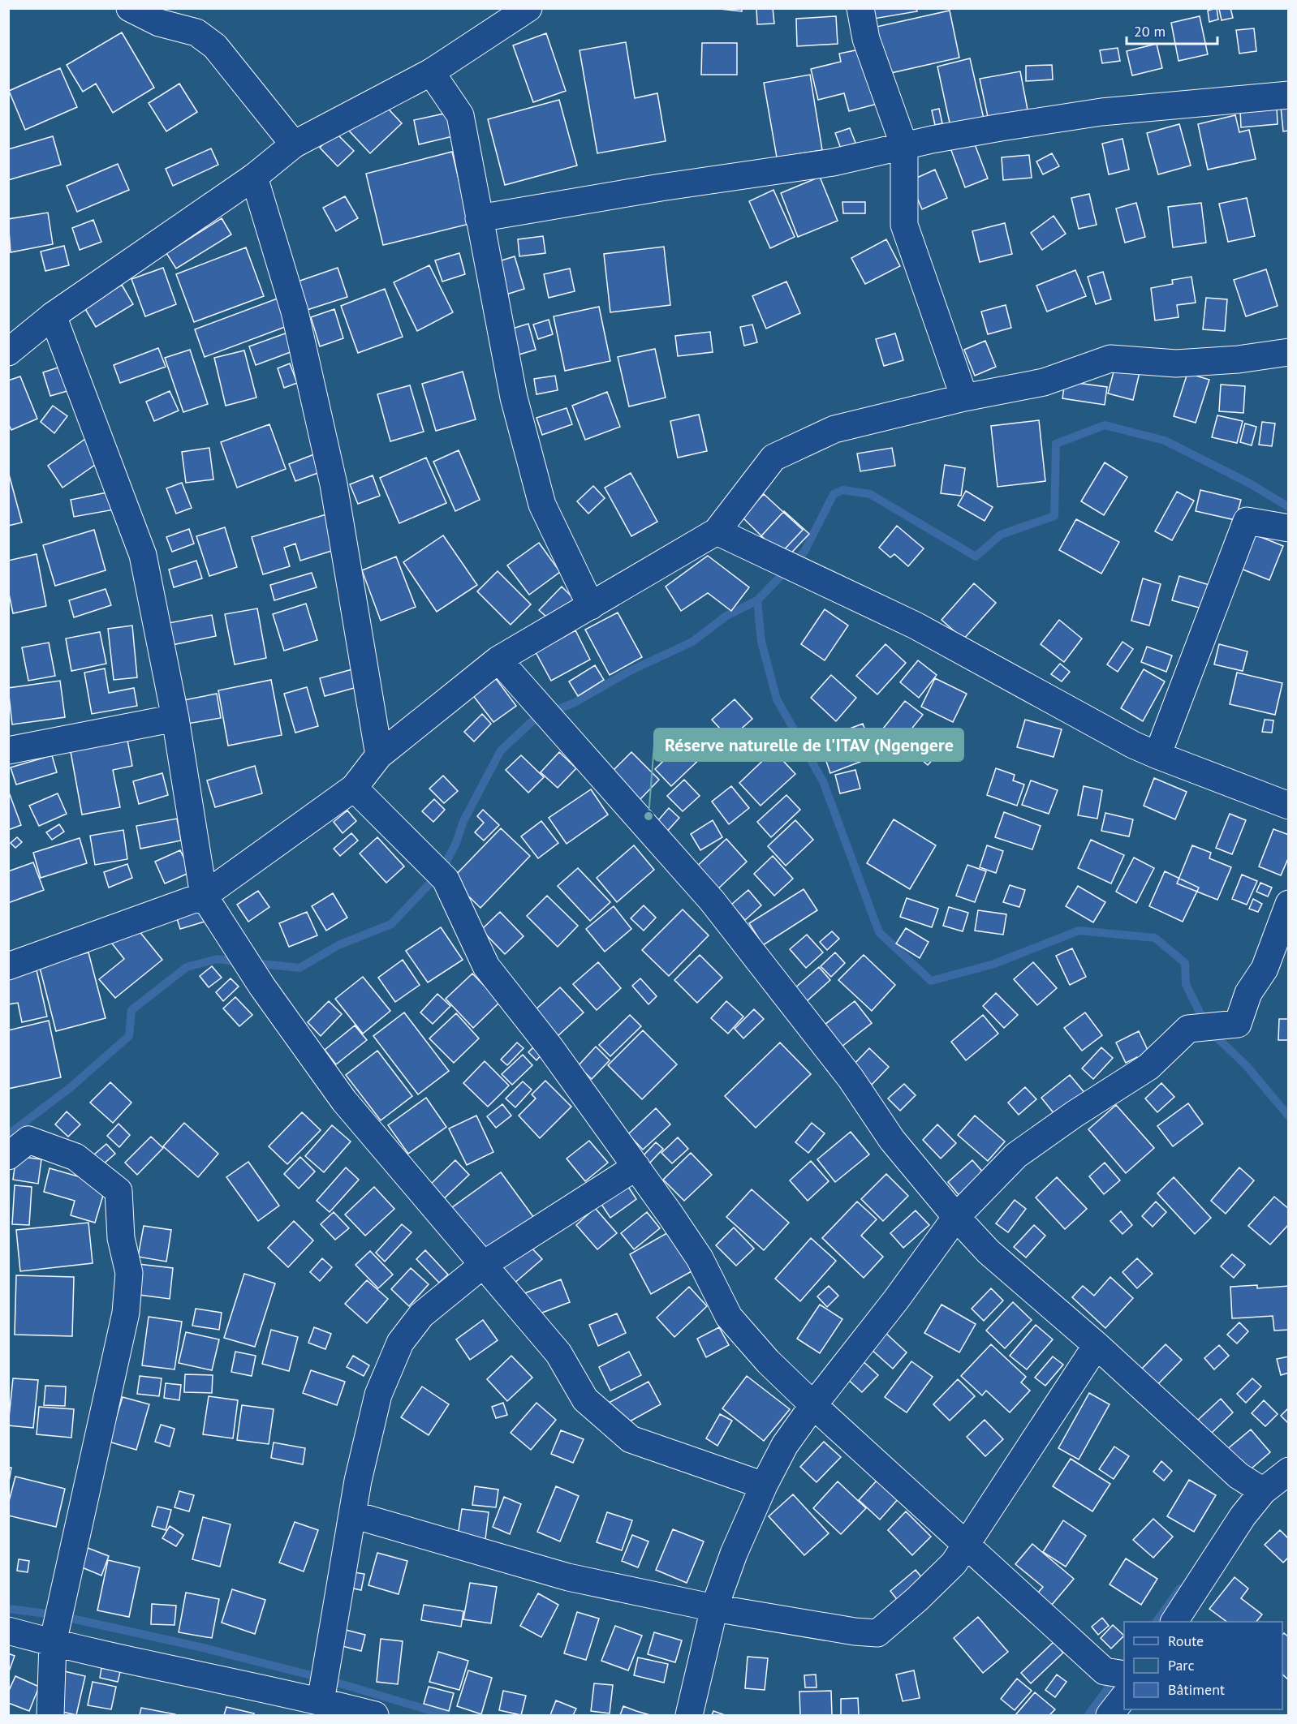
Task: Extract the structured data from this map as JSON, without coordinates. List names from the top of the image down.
{
  "places": ["Réserve naturelle de l'ITAV (Ngengere"],
  "legend": ["Route", "Parc", "Bâtiment"],
  "scale_bar": "20 m"
}
